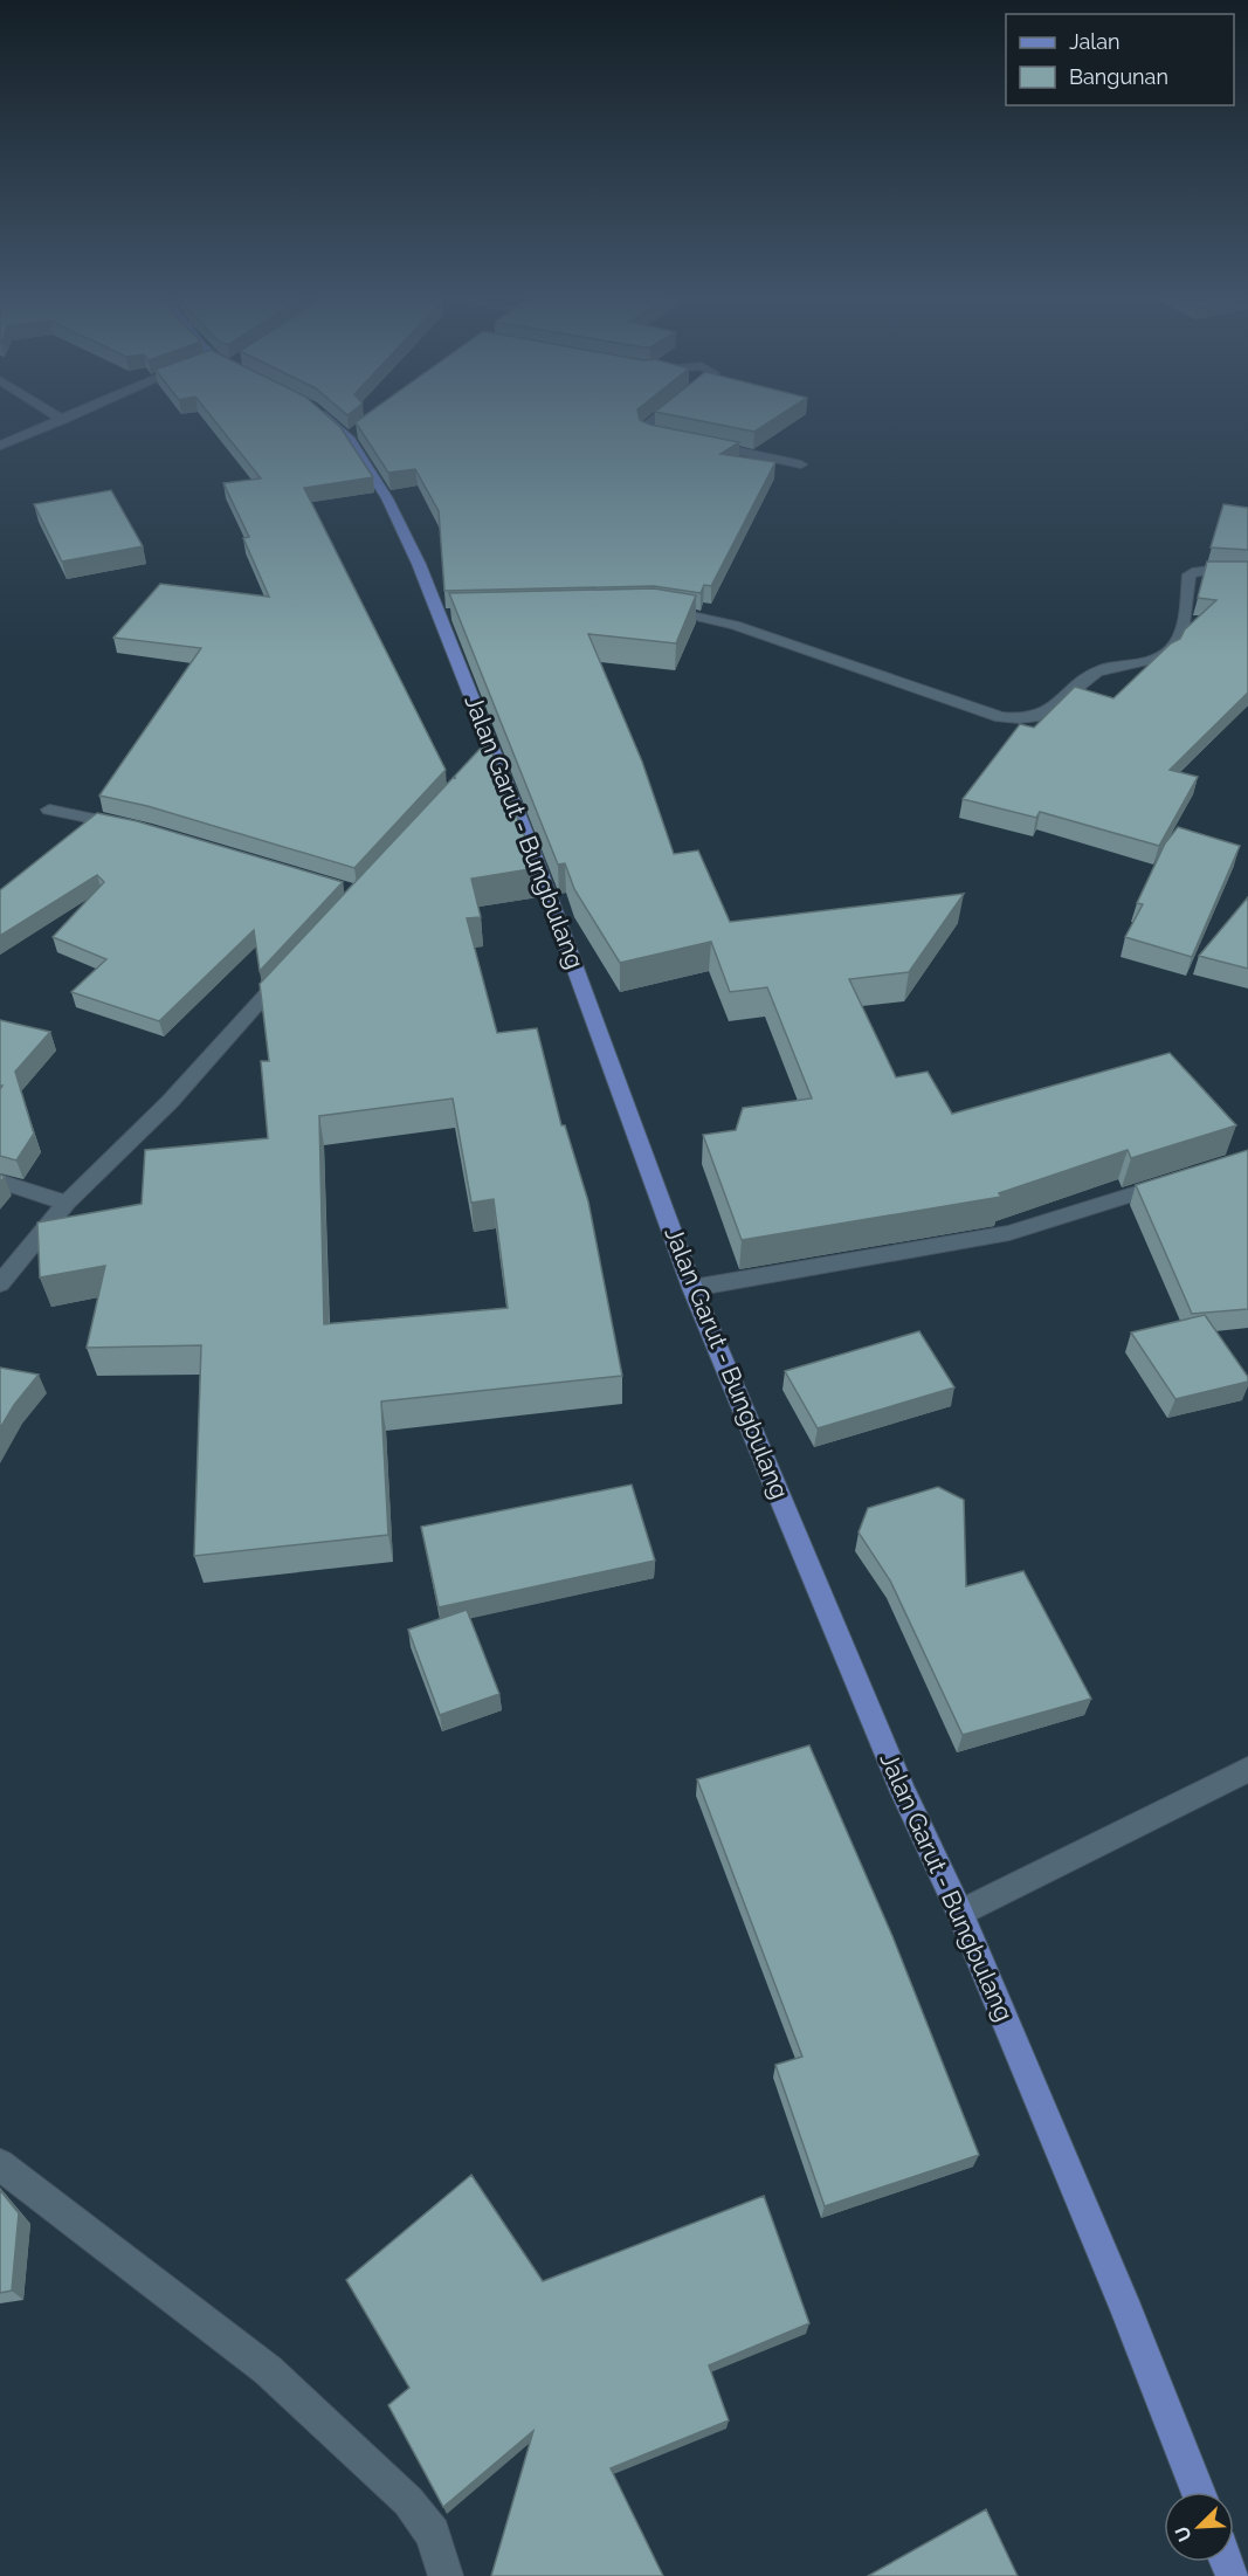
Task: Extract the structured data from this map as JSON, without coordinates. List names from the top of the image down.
{
  "streets": {
    "main road": ["Jalan Garut - Bungbulang"]
  },
  "legend": ["Jalan", "Bangunan"],
  "north": "bottom left"
}
